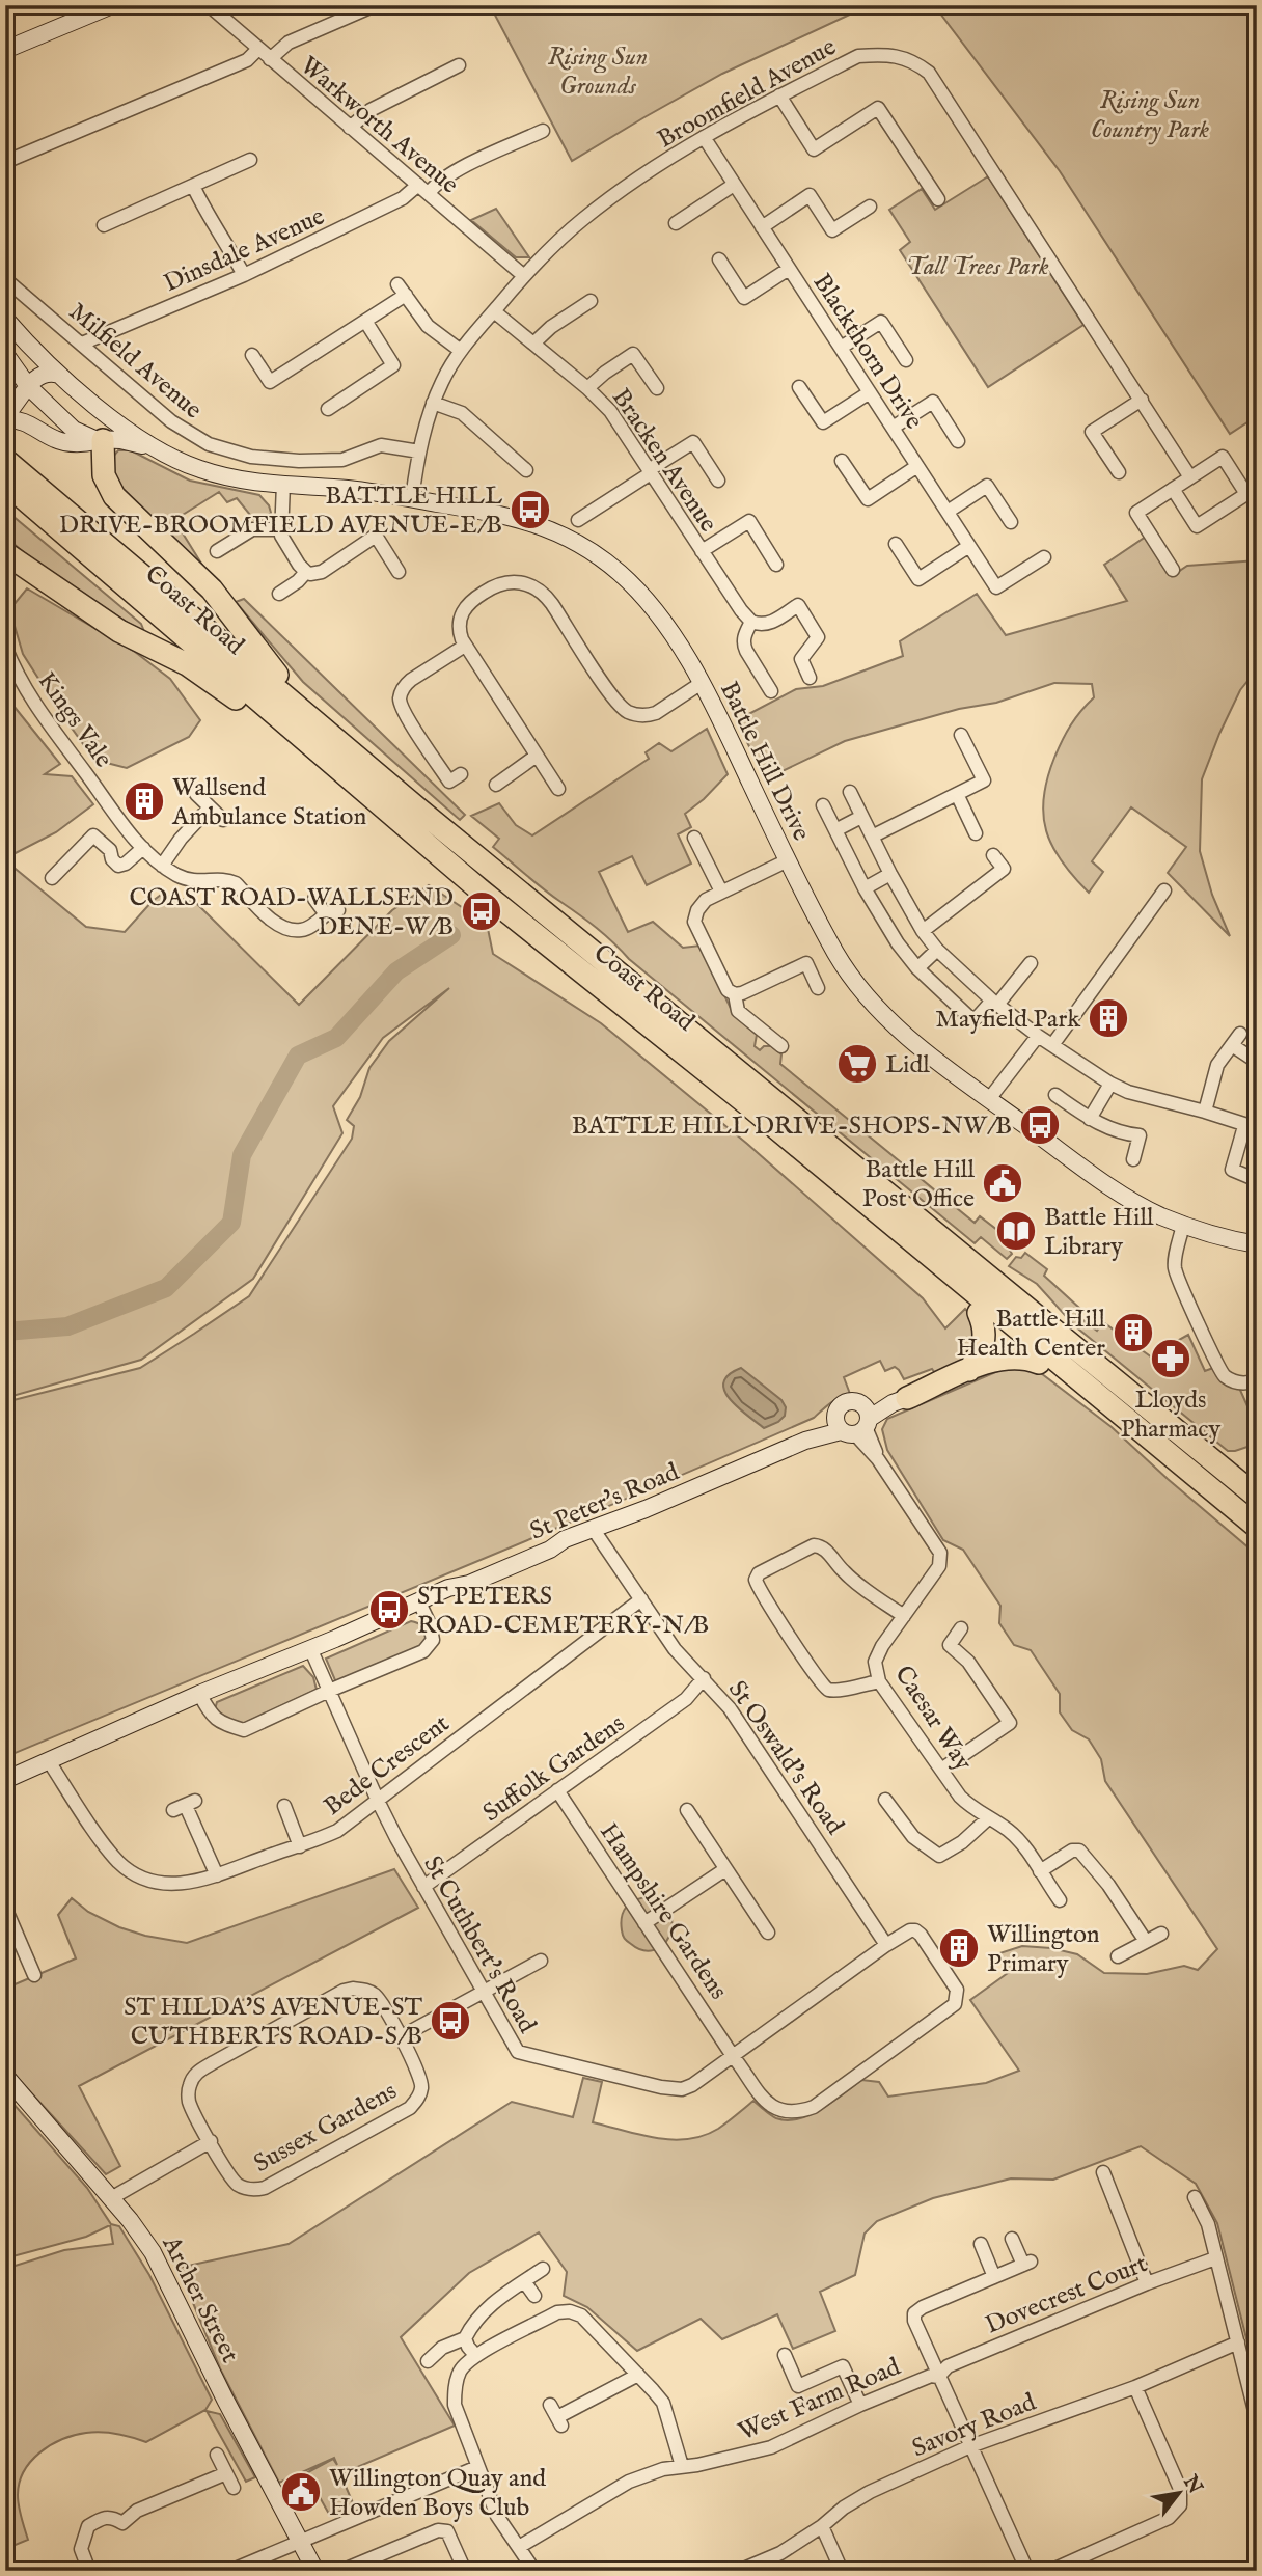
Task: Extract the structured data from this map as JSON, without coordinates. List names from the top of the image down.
{
  "streets": {
    "highway": ["Coast Road"],
    "street": [
      "Broomfield Avenue",
      "Warkworth Avenue",
      "Dinsdale Avenue",
      "Blackthorn Drive",
      "Milfield Avenue",
      "Bracken Avenue",
      "Kings Vale",
      "Battle Hill Drive",
      "St Peter's Road",
      "Caesar Way",
      "St Oswald's Road",
      "Bede Crescent",
      "Suffolk Gardens",
      "Hampshire Gardens",
      "St Cuthbert's Road",
      "Sussex Gardens",
      "Dovecrest Court",
      "Archer Street",
      "West Farm Road",
      "Savory Road"
    ]
  },
  "crossings": [
    ["Broomfield Avenue", "Warkworth Avenue"],
    ["Broomfield Avenue", "Blackthorn Drive"],
    ["Broomfield Avenue", "Milfield Avenue"],
    ["Broomfield Avenue", "Bracken Avenue"],
    ["Broomfield Avenue", "Battle Hill Drive"],
    ["Warkworth Avenue", "Dinsdale Avenue"],
    ["Dinsdale Avenue", "Milfield Avenue"],
    ["St Peter's Road", "Caesar Way"],
    ["St Peter's Road", "St Oswald's Road"],
    ["St Peter's Road", "Bede Crescent"],
    ["St Peter's Road", "St Cuthbert's Road"],
    ["St Oswald's Road", "Bede Crescent"],
    ["St Oswald's Road", "Suffolk Gardens"],
    ["St Oswald's Road", "St Cuthbert's Road"],
    ["Bede Crescent", "St Cuthbert's Road"],
    ["Suffolk Gardens", "Hampshire Gardens"],
    ["Suffolk Gardens", "St Cuthbert's Road"],
    ["Hampshire Gardens", "St Cuthbert's Road"],
    ["Dovecrest Court", "West Farm Road"]
  ],
  "parks": ["Rising Sun Grounds", "Rising Sun Country Park", "Tall Trees Park"],
  "places": {
    "bus stop": [
      "BATTLE HILL DRIVE-BROOMFIELD AVENUE-E/B",
      "COAST ROAD-WALLSEND DENE-W/B",
      "BATTLE HILL DRIVE-SHOPS-NW/B",
      "ST PETERS ROAD-CEMETERY-N/B",
      "ST HILDA'S AVENUE-ST CUTHBERTS ROAD-S/B"
    ],
    "building": [
      "Wallsend Ambulance Station",
      "Mayfield Park",
      "Battle Hill Health Center",
      "Willington Primary"
    ],
    "supermarket": ["Lidl"],
    "public building": ["Battle Hill Post Office", "Willington Quay and Howden Boys Club"],
    "library": ["Battle Hill Library"],
    "pharmacy": ["Lloyds Pharmacy"]
  },
  "north": "top right"
}
